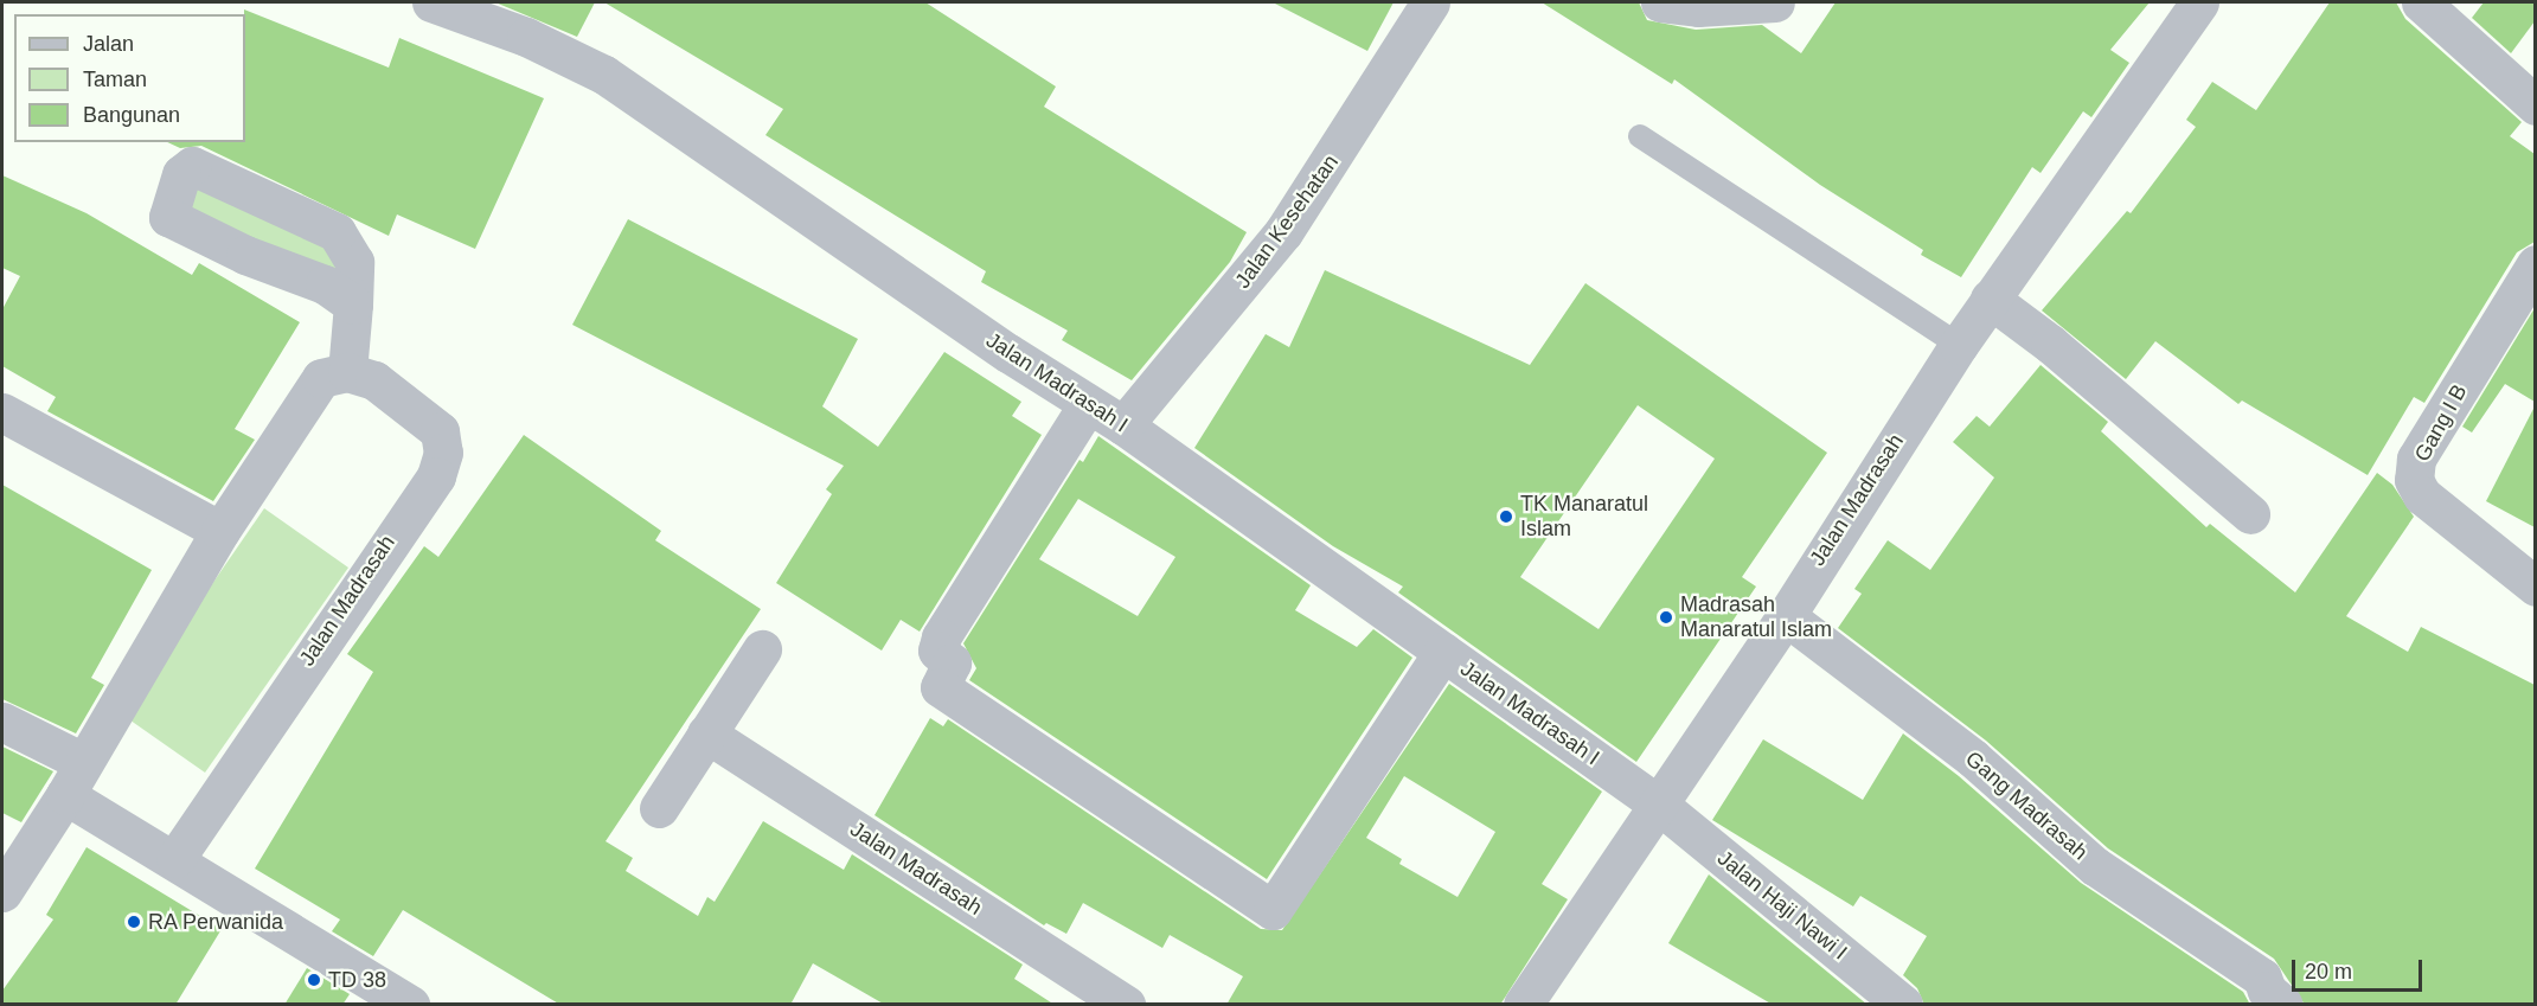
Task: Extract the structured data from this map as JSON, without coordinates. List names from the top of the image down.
{
  "streets": {
    "street": [
      "Jalan Kesehatan",
      "Jalan Madrasah I",
      "Gang I B",
      "Jalan Madrasah",
      "Gang Madrasah",
      "Jalan Haji Nawi I"
    ]
  },
  "crossings": [
    ["Jalan Kesehatan", "Jalan Madrasah I"],
    ["Jalan Madrasah I", "Jalan Madrasah"],
    ["Jalan Madrasah I", "Jalan Haji Nawi I"],
    ["Jalan Madrasah", "Gang Madrasah"],
    ["Jalan Madrasah", "Jalan Haji Nawi I"]
  ],
  "places": [
    "TK Manaratul Islam",
    "Madrasah Manaratul Islam",
    "RA Perwanida",
    "TD 38"
  ],
  "legend": ["Jalan", "Taman", "Bangunan"],
  "scale_bar": "20 m"
}
